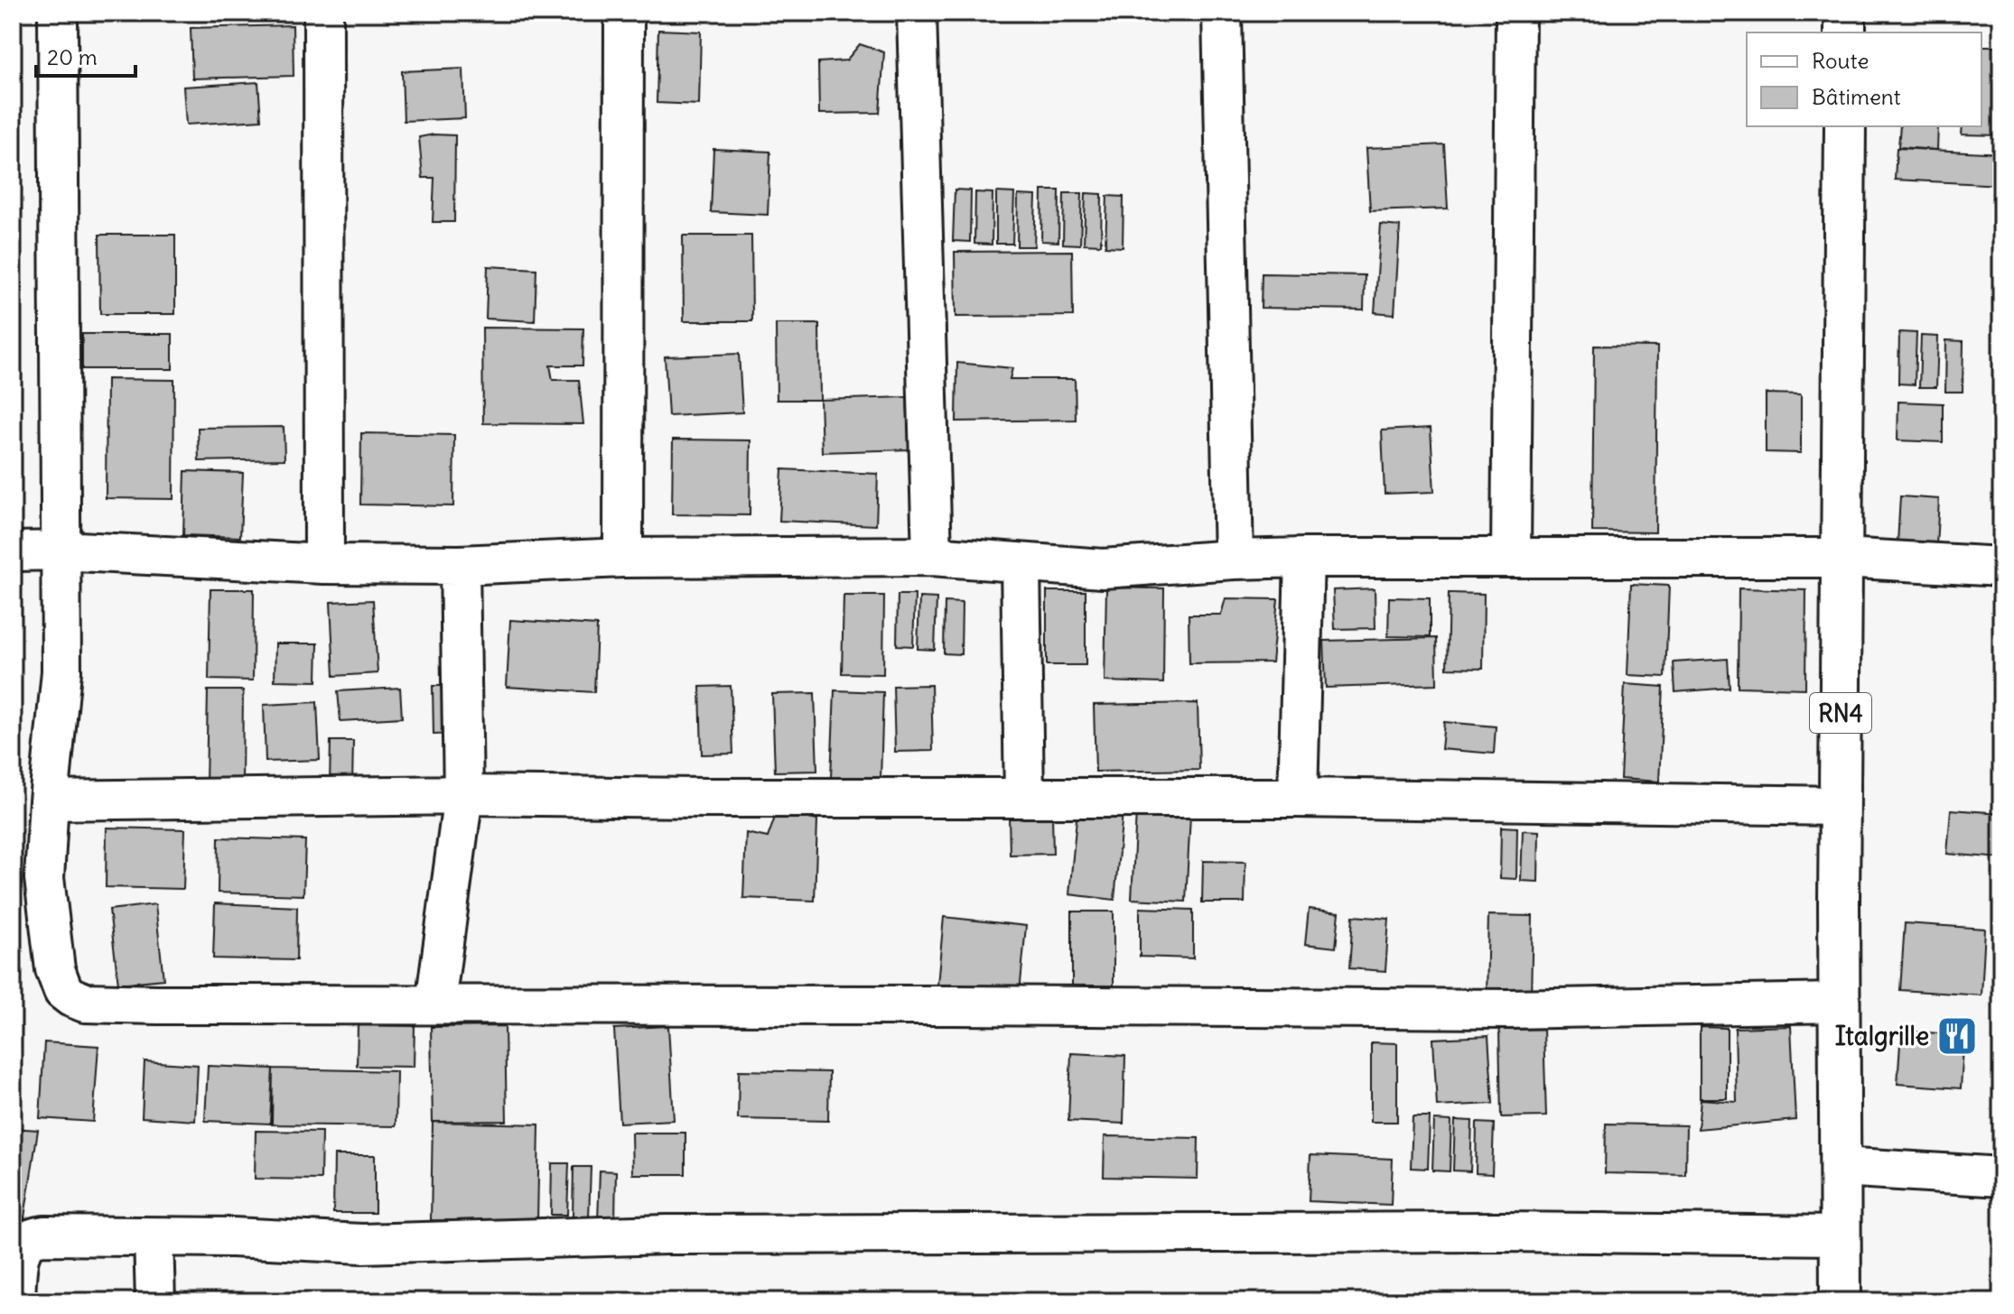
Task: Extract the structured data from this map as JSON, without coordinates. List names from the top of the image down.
{
  "streets": {
    "highway": ["RN4"]
  },
  "places": {
    "restaurant": ["Italgrille"]
  },
  "legend": ["Route", "Bâtiment"],
  "scale_bar": "20 m"
}
